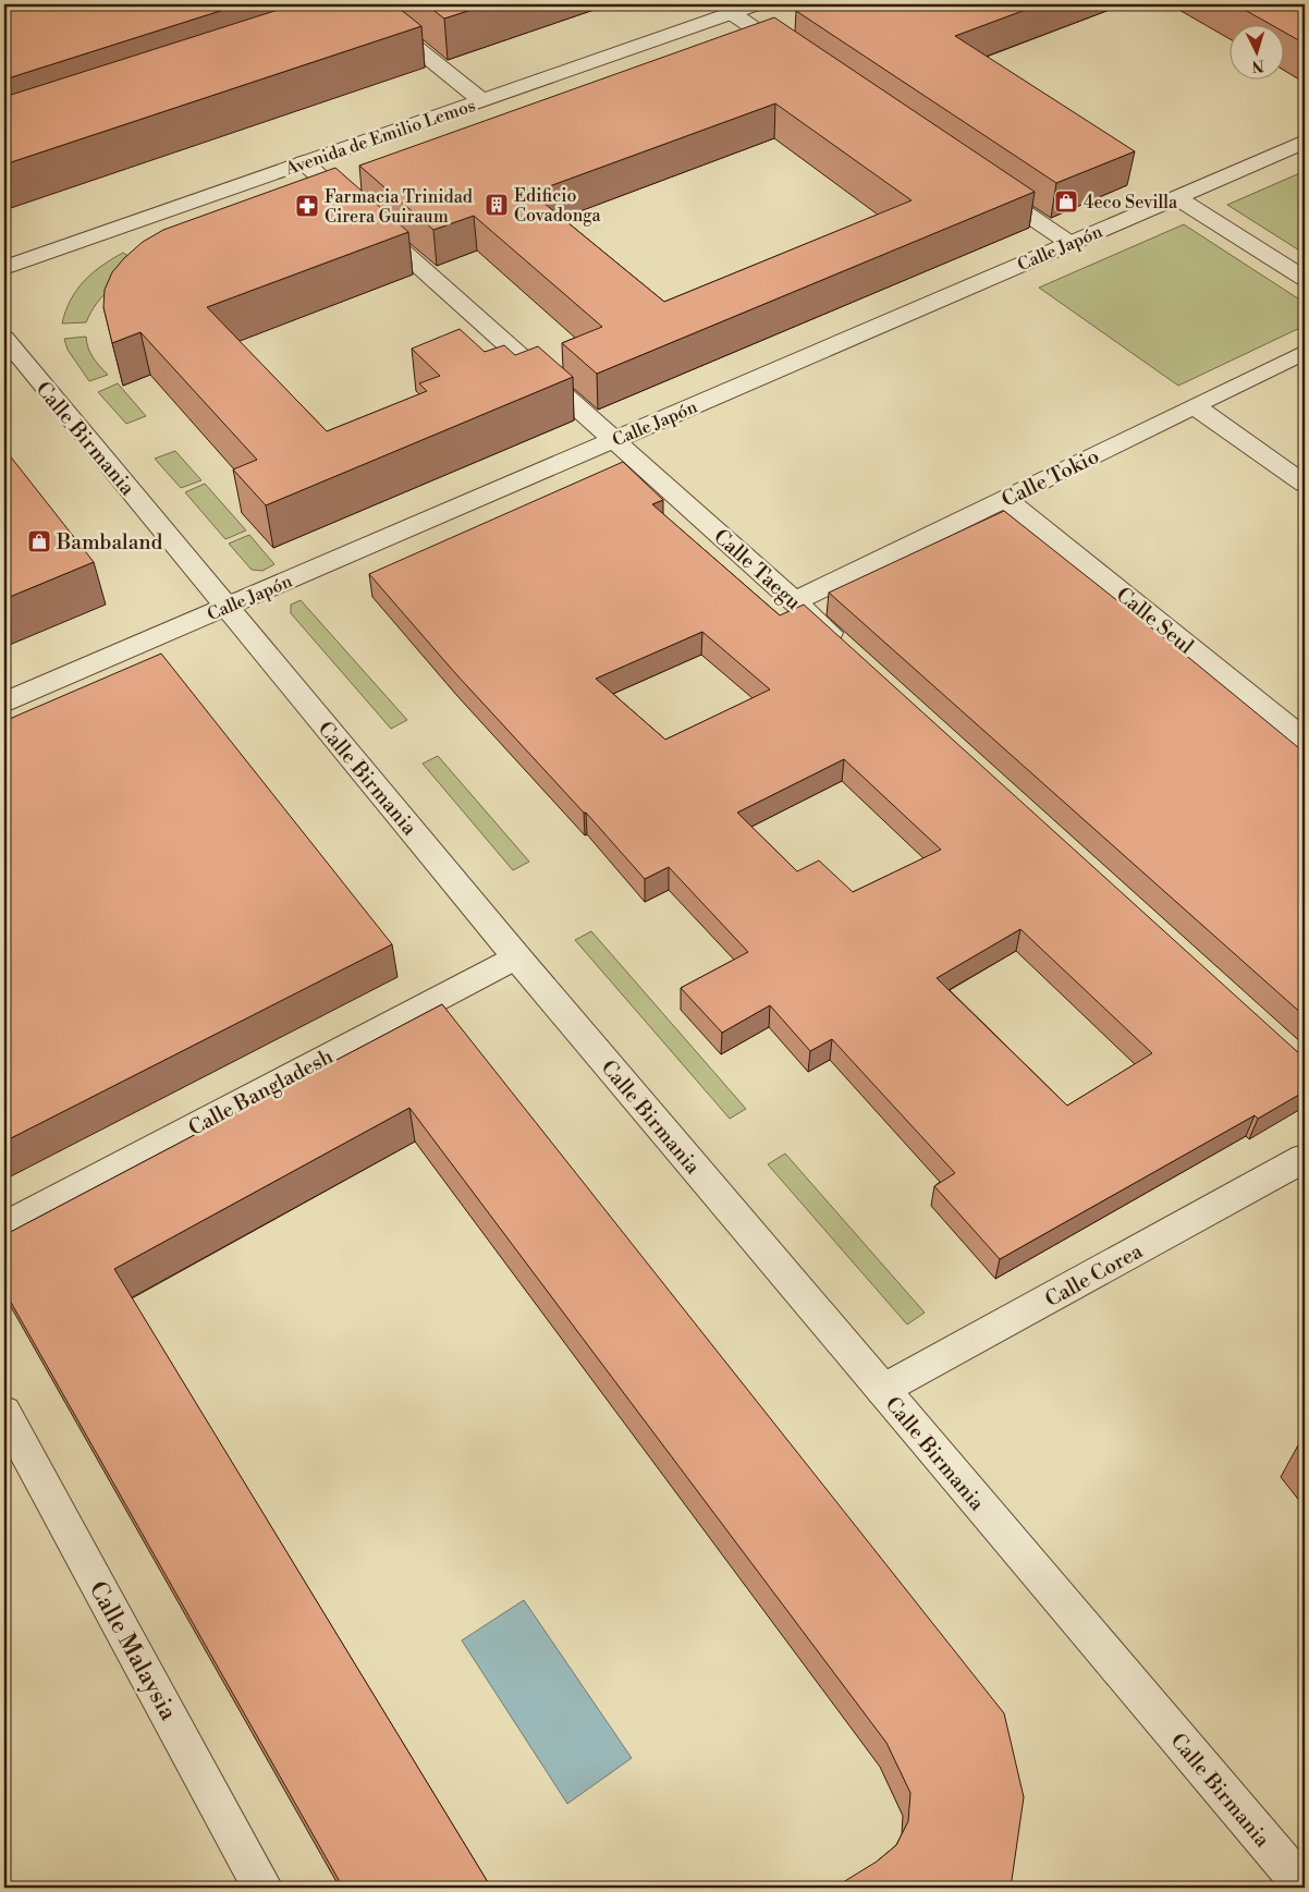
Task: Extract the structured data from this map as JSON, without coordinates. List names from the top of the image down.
{
  "streets": {
    "street": [
      "Avenida de Emilio Lemos",
      "Calle Japón",
      "Calle Birmania",
      "Calle Tokio",
      "Calle Taegu",
      "Calle Seul",
      "Calle Bangladesh",
      "Calle Corea",
      "Calle Malaysia"
    ]
  },
  "crossings": [
    ["Avenida de Emilio Lemos", "Calle Taegu"],
    ["Calle Japón", "Calle Birmania"],
    ["Calle Japón", "Calle Taegu"],
    ["Calle Birmania", "Calle Bangladesh"],
    ["Calle Birmania", "Calle Corea"],
    ["Calle Tokio", "Calle Taegu"],
    ["Calle Tokio", "Calle Seul"]
  ],
  "places": {
    "shop": ["4eco Sevilla", "Bambaland"],
    "building": ["Edificio Covadonga"],
    "pharmacy": ["Farmacia Trinidad Cirera Guiraum"]
  },
  "north": "bottom"
}
